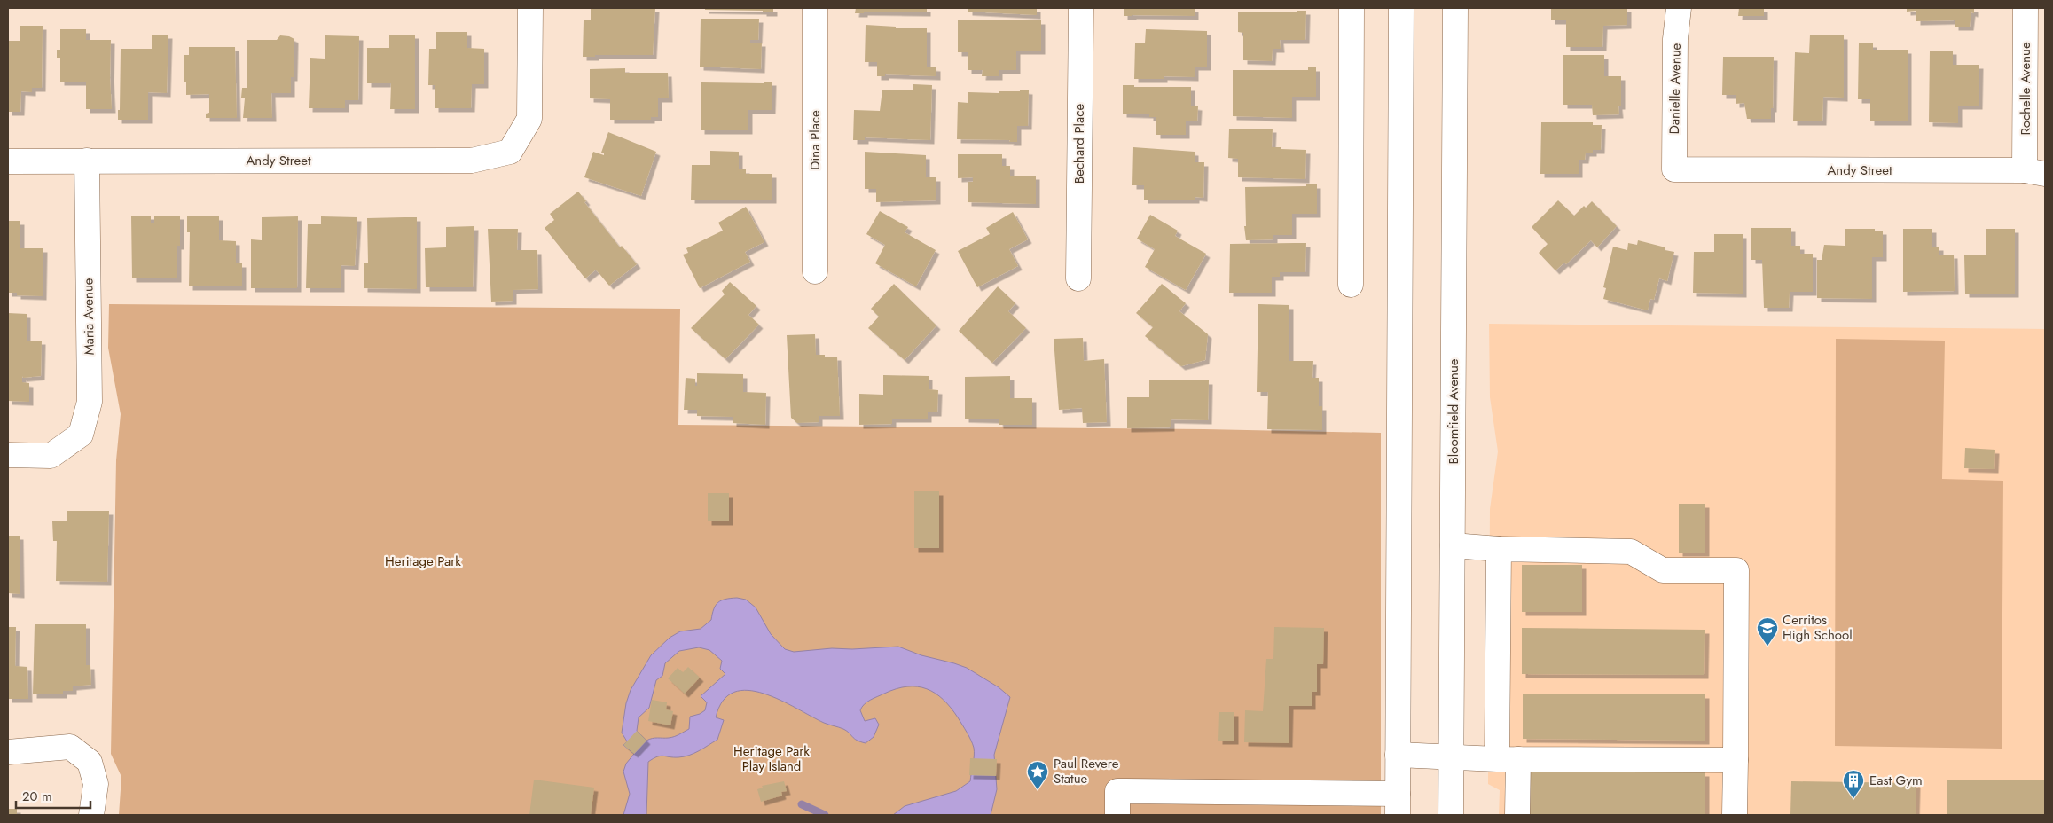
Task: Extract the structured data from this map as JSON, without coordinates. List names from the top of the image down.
{
  "streets": {
    "street": [
      "Danielle Avenue",
      "Rochelle Avenue",
      "Dina Place",
      "Bechard Place",
      "Andy Street",
      "Maria Avenue",
      "Bloomfield Avenue"
    ]
  },
  "crossings": [
    ["Danielle Avenue", "Andy Street"],
    ["Rochelle Avenue", "Andy Street"],
    ["Andy Street", "Maria Avenue"]
  ],
  "parks": ["Heritage Park", "Heritage Park Play Island"],
  "places": {
    "school or university": ["Cerritos High School"],
    "place": ["Paul Revere Statue"],
    "building": ["East Gym"]
  },
  "scale_bar": "20 m"
}
